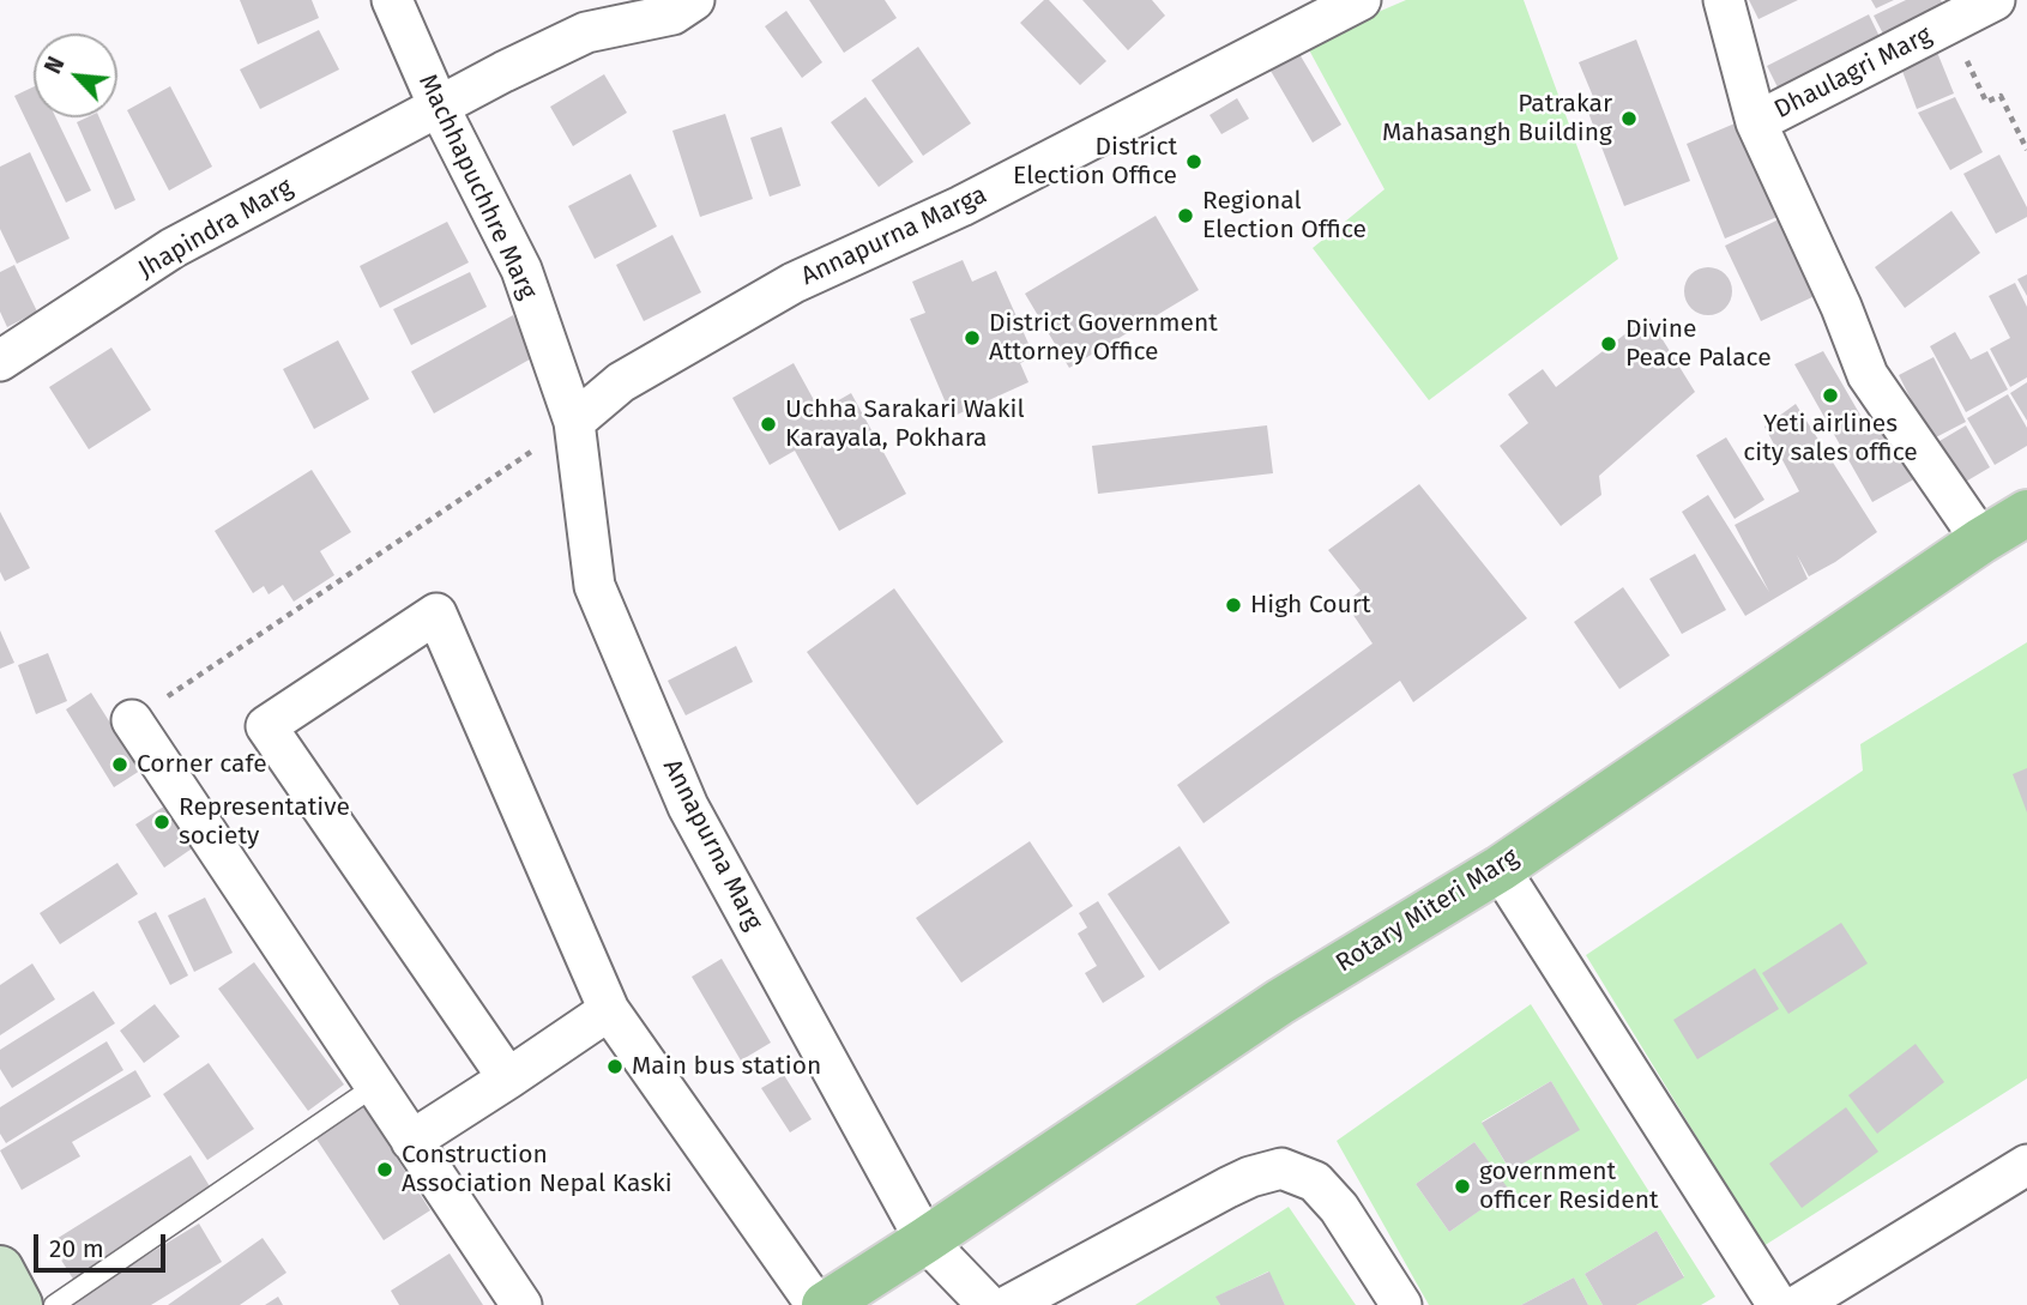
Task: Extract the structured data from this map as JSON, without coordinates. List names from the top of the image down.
{
  "streets": {
    "main road": ["Rotary Miteri Marg"],
    "street": [
      "Dhaulagri Marg",
      "Machhapuchhre Marg",
      "Jhapindra Marg",
      "Annapurna Marga",
      "Annapurna Marg"
    ]
  },
  "crossings": [
    ["Machhapuchhre Marg", "Jhapindra Marg"],
    ["Machhapuchhre Marg", "Annapurna Marga"],
    ["Machhapuchhre Marg", "Annapurna Marg"],
    ["Annapurna Marga", "Annapurna Marg"],
    ["Annapurna Marg", "Rotary Miteri Marg"]
  ],
  "places": [
    "Patrakar Mahasangh Building",
    "District Election Office",
    "Regional Election Office",
    "District Government Attorney Office",
    "Divine Peace Palace",
    "Yeti airlines city sales office",
    "Uchha Sarakari Wakil Karayala, Pokhara",
    "High Court",
    "Corner cafe",
    "Representative society",
    "Main bus station",
    "Construction Association Nepal Kaski",
    "government officer Resident"
  ],
  "scale_bar": "20 m",
  "north": "top left"
}
